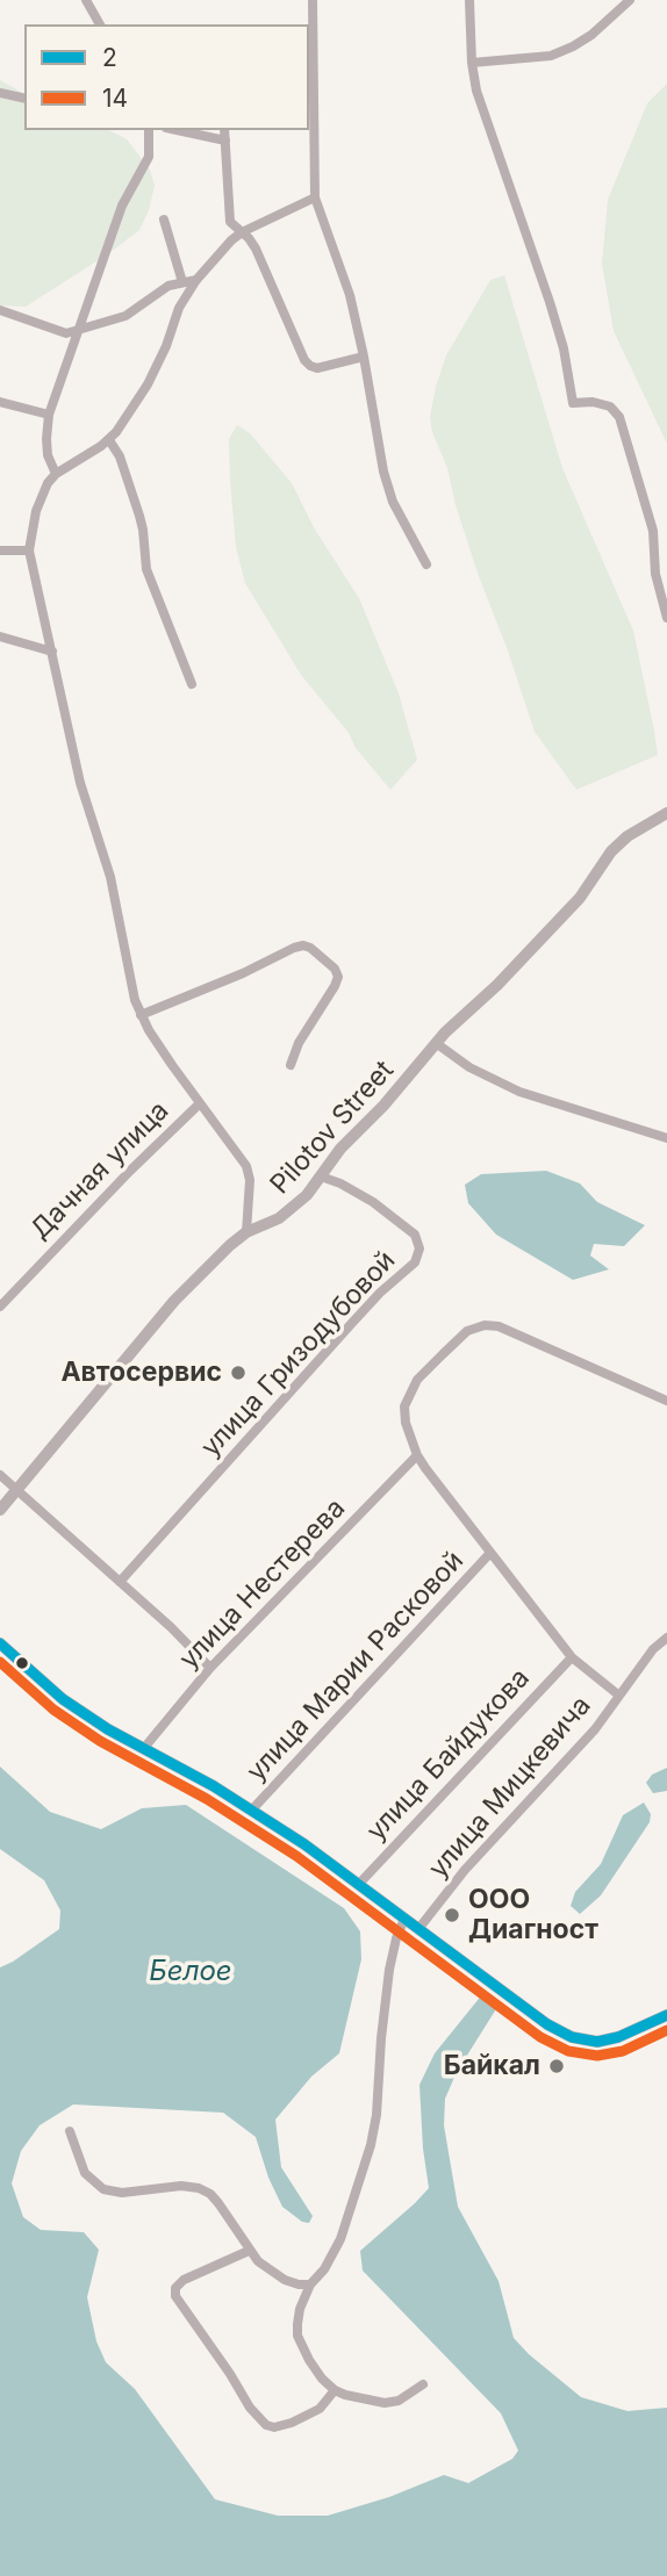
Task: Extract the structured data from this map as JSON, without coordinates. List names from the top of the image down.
{
  "streets": {
    "street": [
      "Pilotov Street",
      "Дачная улица",
      "улица Гризодубовой",
      "улица Нестерева",
      "улица Марии Расковой",
      "улица Байдукова",
      "улица Мицкевича"
    ]
  },
  "crossings": [
    ["Pilotov Street", "улица Гризодубовой"]
  ],
  "water": ["Белое"],
  "places": ["Автосервис", "ООО Диагност", "Байкал"],
  "lines": ["transit line 2", "transit line 14"],
  "legend": ["2", "14"]
}
